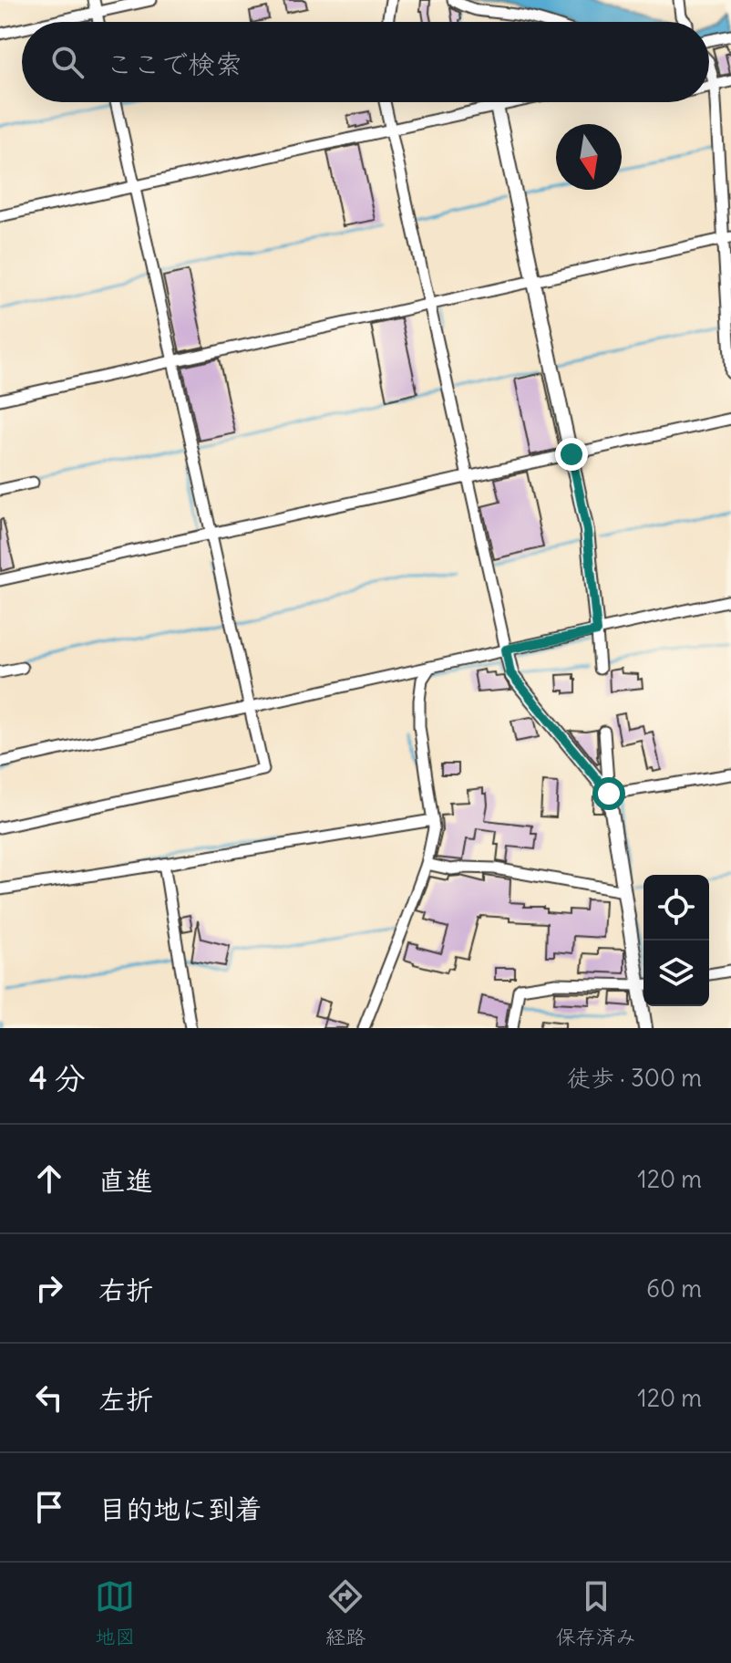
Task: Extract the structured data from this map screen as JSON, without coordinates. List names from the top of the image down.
{
  "north": "bottom",
  "page": {
    "search": "ここで検索",
    "heading": ["4 分", "徒歩 · 300 m"],
    "list": [
      ["直進", "120 m"],
      ["右折", "60 m"],
      ["左折", "120 m"],
      "目的地に到着"
    ],
    "nav": ["地図", "経路", "保存済み"]
  }
}
